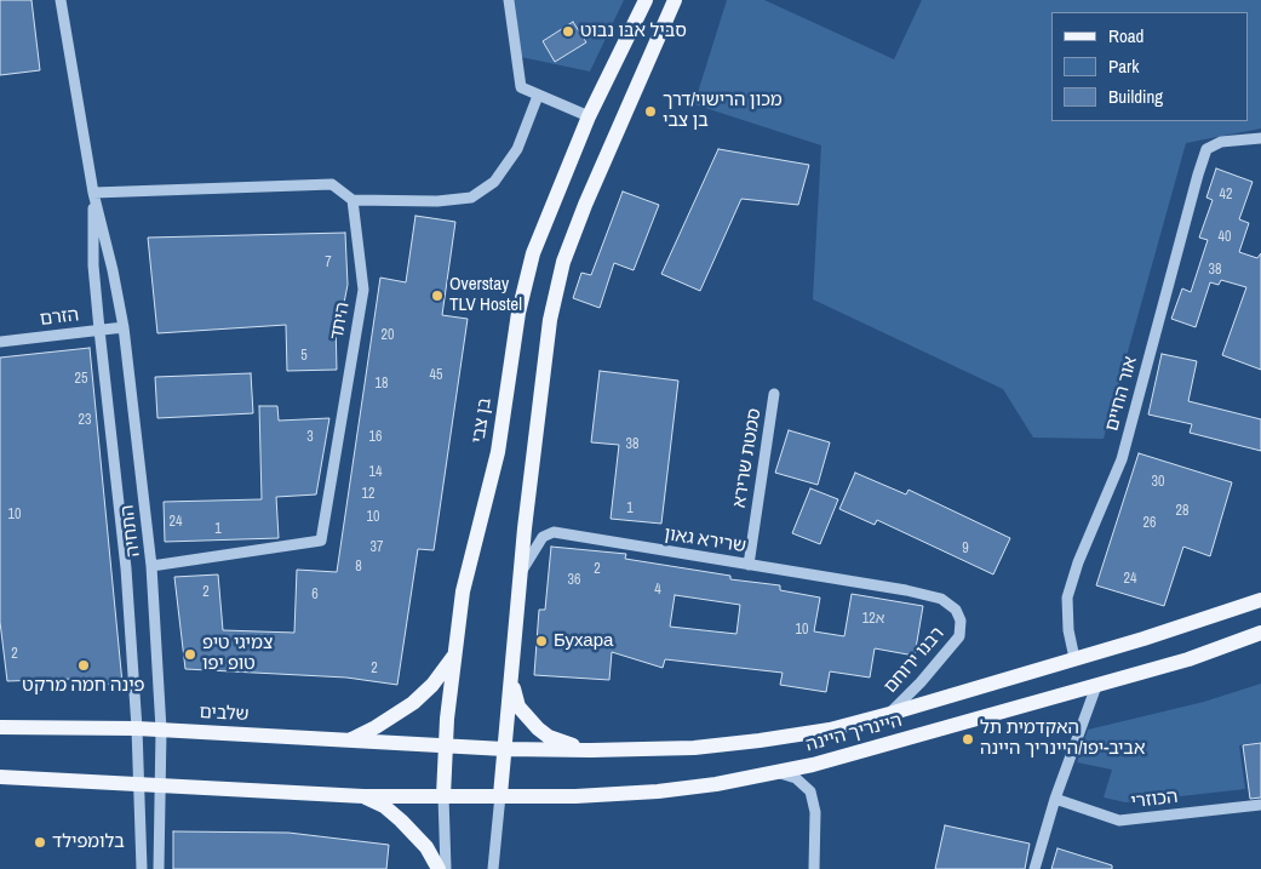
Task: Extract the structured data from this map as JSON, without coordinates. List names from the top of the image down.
{
  "streets": {
    "main road": ["בן צבי", "שלבים", "היינריך היינה"],
    "street": [
      "הזרם",
      "היתד",
      "אור החיים",
      "סמטת שרירא",
      "התחיה",
      "שרירא גאון",
      "רבנו ירוחם",
      "הכוזרי"
    ]
  },
  "crossings": [
    ["הזרם", "התחיה"],
    ["היתד", "התחיה"],
    ["אור החיים", "היינריך היינה"],
    ["בן צבי", "שלבים"],
    ["בן צבי", "היינריך היינה"],
    ["סמטת שרירא", "שרירא גאון"],
    ["התחיה", "שלבים"],
    ["שרירא גאון", "רבנו ירוחם"],
    ["רבנו ירוחם", "היינריך היינה"],
    ["שלבים", "היינריך היינה"]
  ],
  "places": [
    "סביל אבו נבוט",
    "מכון הרישוי/דרך בן צבי",
    "Overstay TLV Hostel",
    "Бухара",
    "צמיגי טיפ טופ יפו",
    "פינה חמה מרקט",
    "האקדמית תל אביב-יפו/היינריך היינה",
    "בלומפילד"
  ],
  "house_numbers": [
    "42",
    "40",
    "7",
    "38",
    "20",
    "5",
    "45",
    "25",
    "18",
    "23",
    "3",
    "16",
    "38",
    "14",
    "30",
    "12",
    "1",
    "28",
    "10",
    "10",
    "24",
    "26",
    "1",
    "37",
    "9",
    "8",
    "2",
    "24",
    "36",
    "4",
    "2",
    "6",
    "12א",
    "10",
    "2",
    "2"
  ],
  "legend": ["Road", "Park", "Building"]
}
